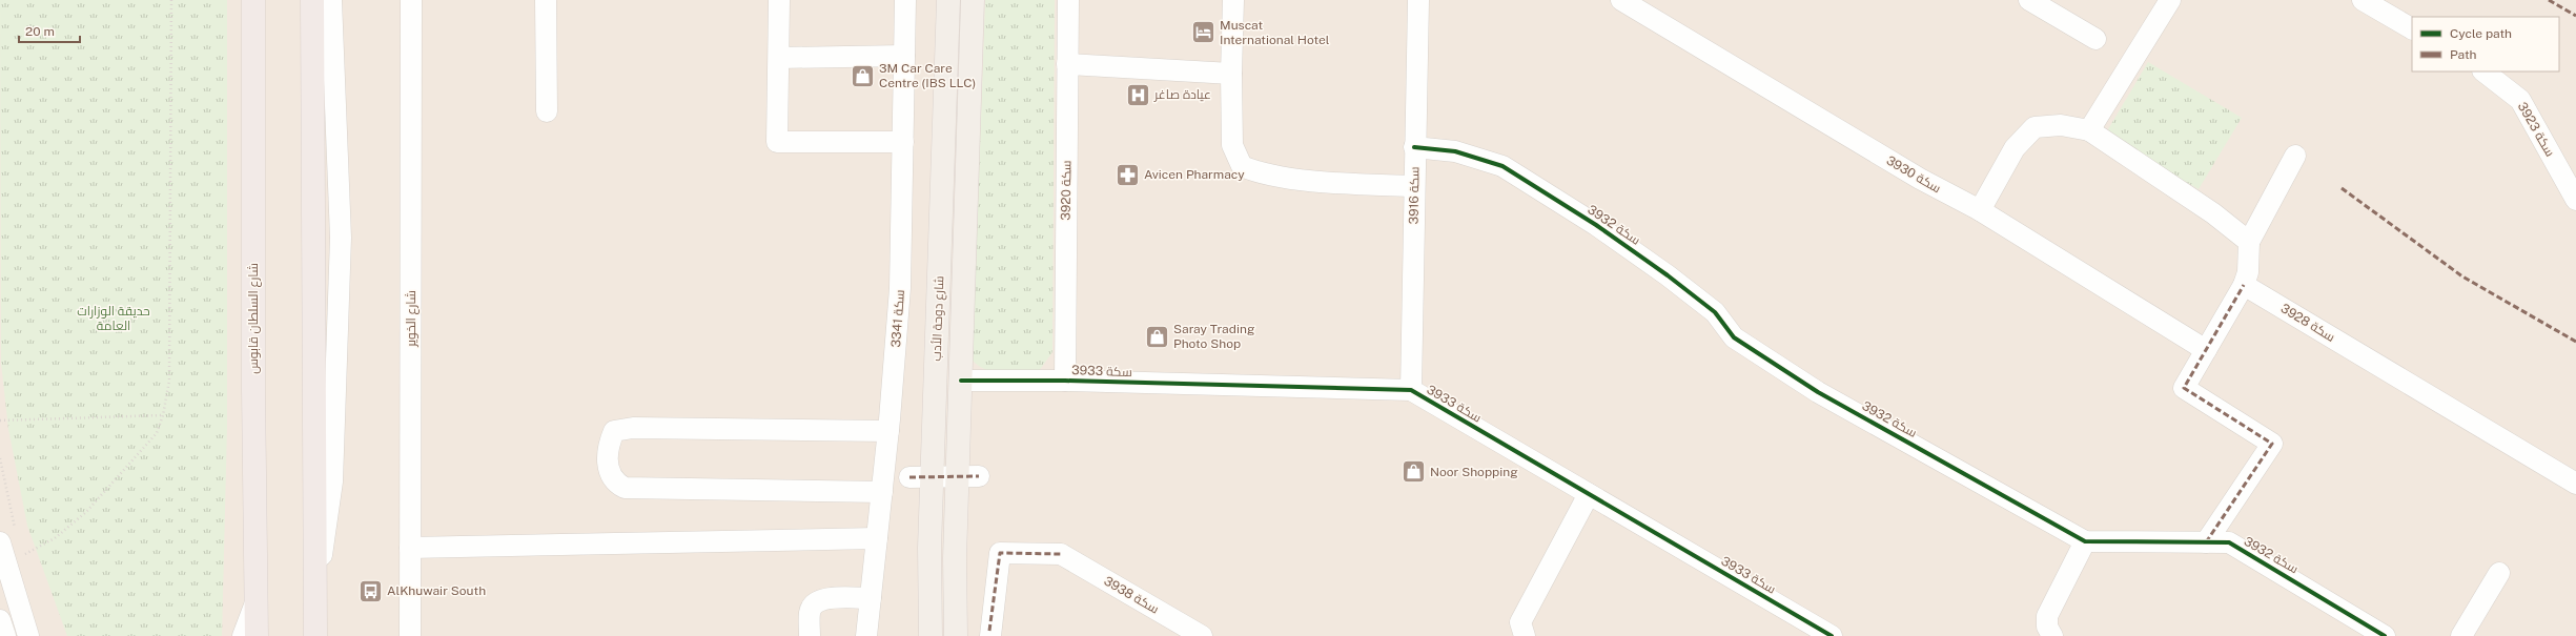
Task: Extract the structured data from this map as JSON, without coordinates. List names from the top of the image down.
{
  "streets": {
    "highway": ["شارع السلطان قابوس"],
    "main road": ["شارع دوحة الأدب"],
    "street": [
      "سكة 3923",
      "سكة 3930",
      "سكة 3920",
      "سكة 3916",
      "سكة 3932",
      "شارع الخوير",
      "سكة 3341",
      "سكة 3928",
      "سكة 3933",
      "سكة 3938"
    ]
  },
  "crossings": [
    ["سكة 3920", "سكة 3933"],
    ["سكة 3916", "سكة 3932"],
    ["سكة 3916", "سكة 3933"],
    ["شارع دوحة الأدب", "سكة 3933"]
  ],
  "parks": ["حديقة الوزارات العامة"],
  "places": {
    "hotel": ["Muscat International Hotel"],
    "shop": ["3M Car Care Centre (IBS LLC)", "Saray Trading Photo Shop", "Noor Shopping"],
    "hospital": ["عيادة صاغر"],
    "pharmacy": ["Avicen Pharmacy"],
    "bus stop": ["AlKhuwair South"]
  },
  "legend": ["Cycle path", "Path"],
  "scale_bar": "20 m"
}
